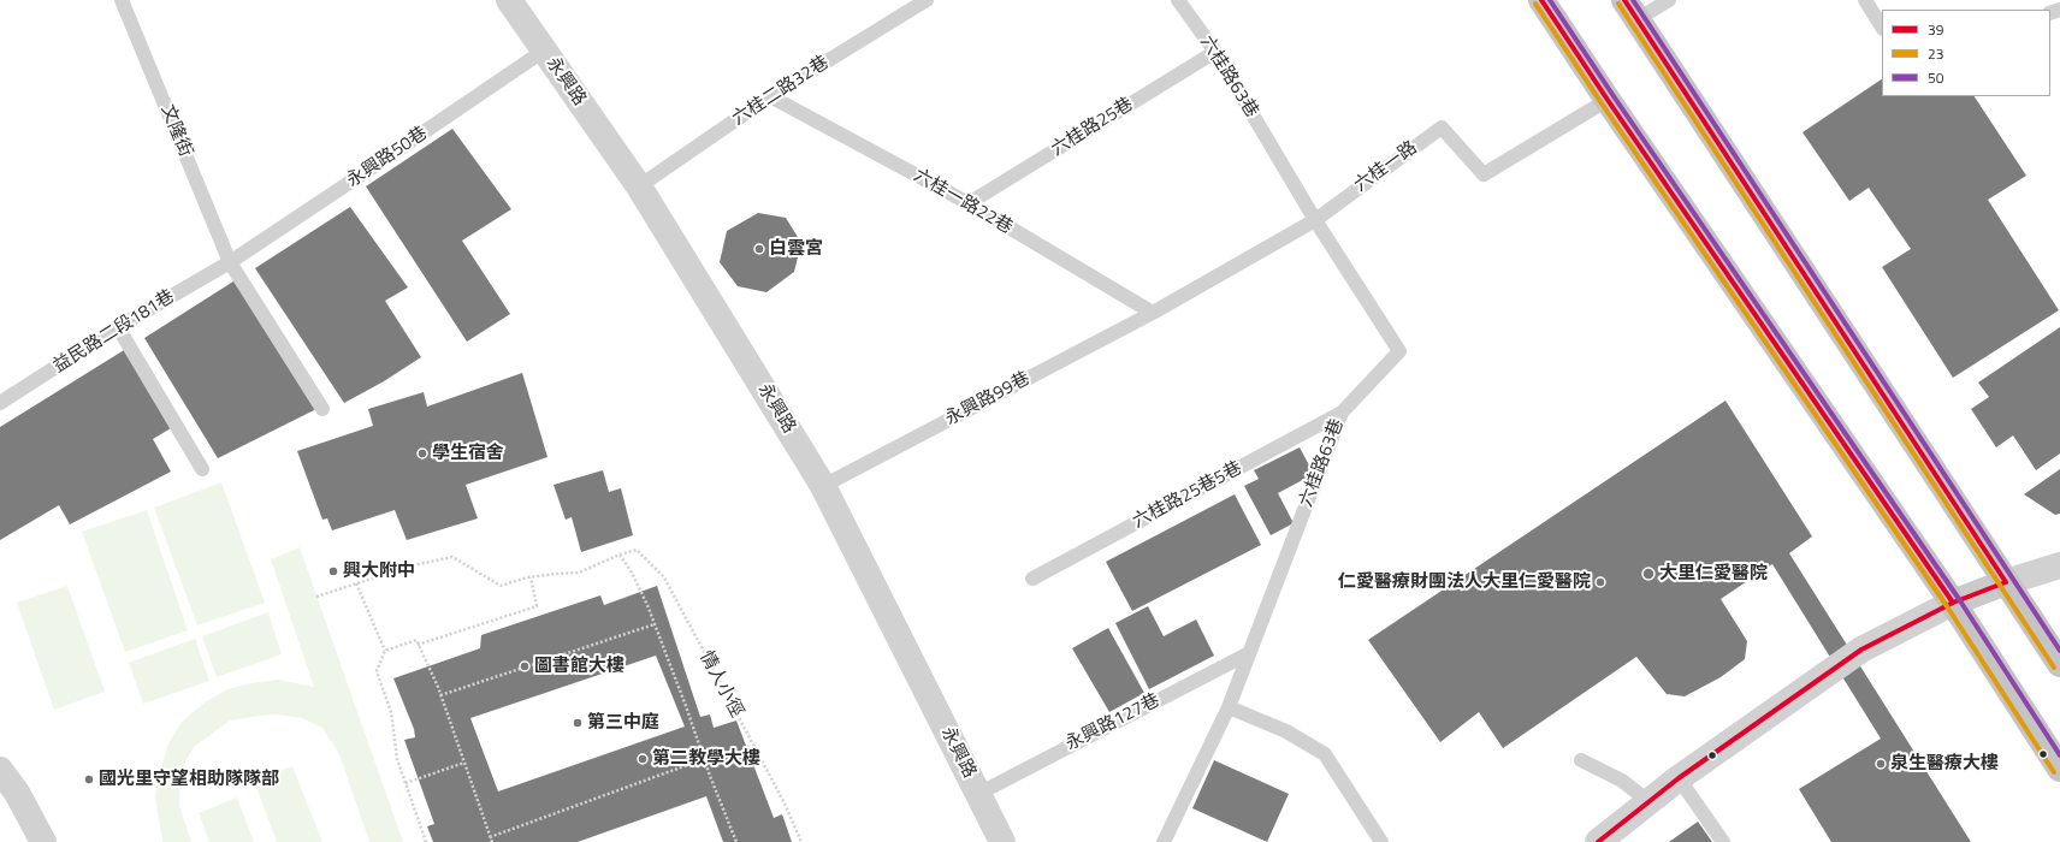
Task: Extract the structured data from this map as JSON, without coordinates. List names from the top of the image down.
{
  "streets": {
    "street": ["永興路"],
    "lane": [
      "六桂路63巷",
      "六桂二路32巷",
      "六桂路25巷",
      "文隆街",
      "永興路50巷",
      "六桂一路",
      "六桂一路22巷",
      "益民路二段181巷",
      "永興路99巷",
      "六桂路25巷5巷",
      "永興路127巷"
    ],
    "path": ["情人小徑"]
  },
  "crossings": [
    ["六桂路63巷", "六桂路25巷"],
    ["六桂路63巷", "六桂一路"],
    ["六桂路63巷", "六桂路25巷5巷"],
    ["六桂路63巷", "永興路127巷"],
    ["永興路", "六桂二路32巷"],
    ["永興路", "永興路50巷"],
    ["永興路", "永興路99巷"],
    ["永興路", "永興路127巷"],
    ["六桂二路32巷", "六桂一路22巷"],
    ["六桂路25巷", "六桂一路22巷"],
    ["文隆街", "永興路50巷"],
    ["文隆街", "益民路二段181巷"],
    ["永興路50巷", "益民路二段181巷"],
    ["六桂一路", "六桂一路22巷"],
    ["六桂一路", "永興路99巷"],
    ["六桂一路22巷", "永興路99巷"]
  ],
  "places": [
    "白雲宮",
    "學生宿舍",
    "興大附中",
    "大里仁愛醫院",
    "仁愛醫療財團法人大里仁愛醫院",
    "圖書館大樓",
    "第三中庭",
    "第二教學大樓",
    "泉生醫療大樓",
    "國光里守望相助隊隊部"
  ],
  "lines": ["transit line 39", "transit line 50", "transit line 23"],
  "legend": ["39", "23", "50"]
}
